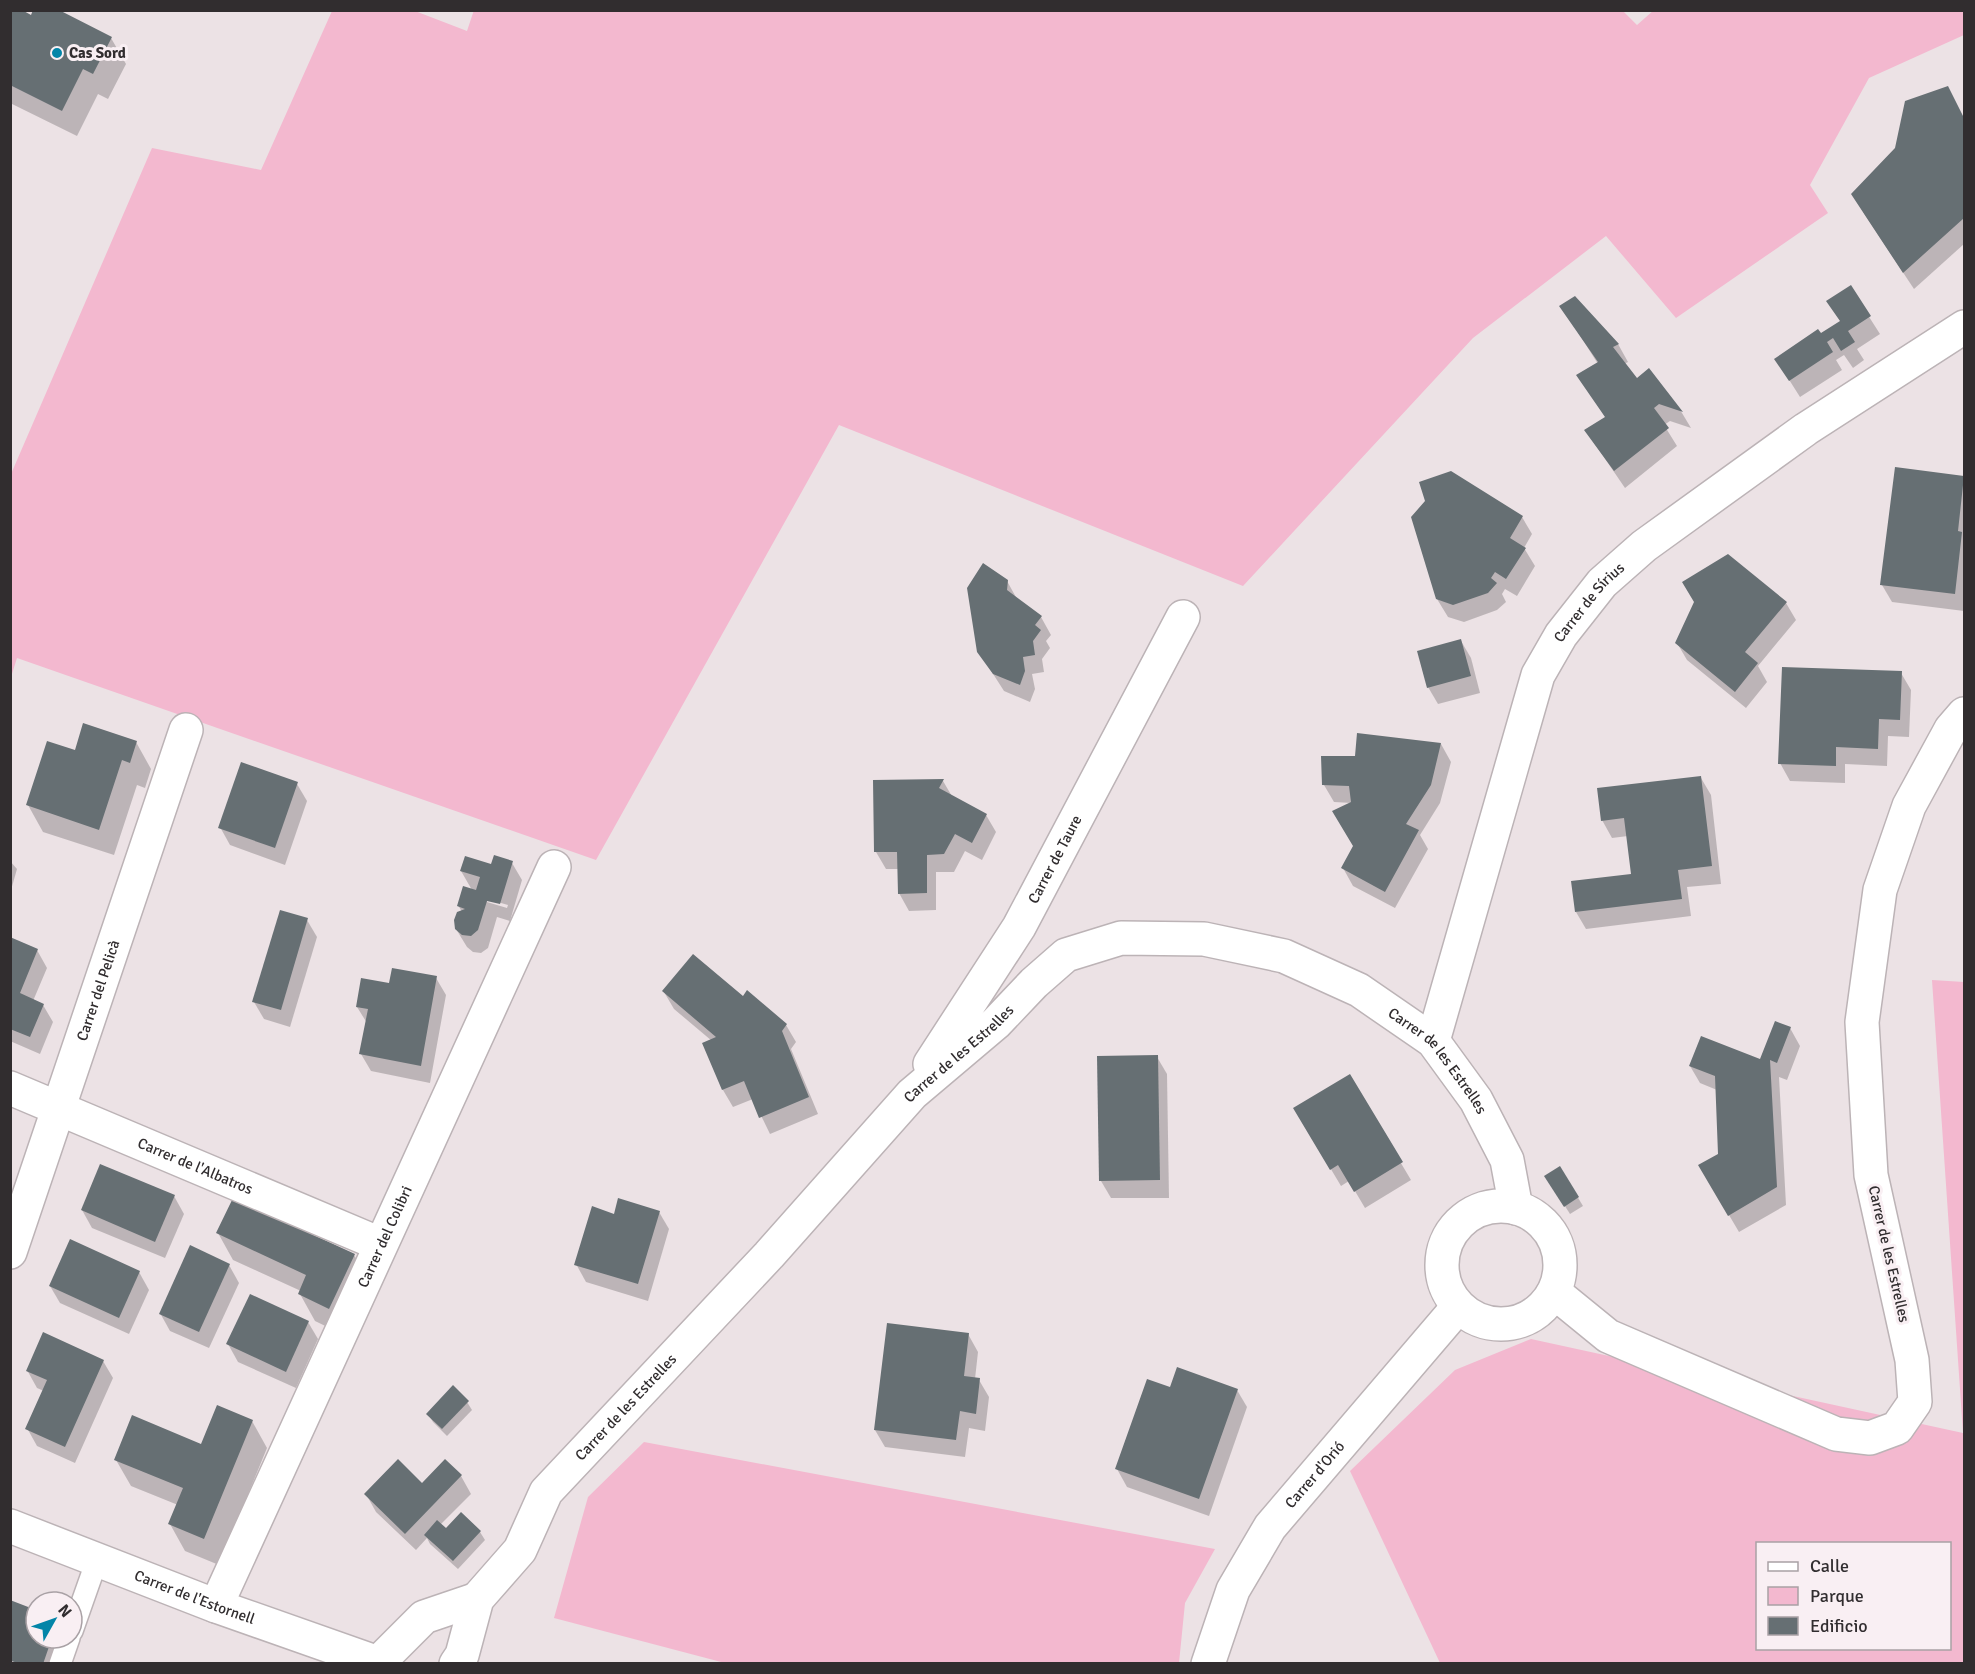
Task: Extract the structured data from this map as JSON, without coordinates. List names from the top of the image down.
{
  "streets": {
    "street": [
      "Carrer de Sírius",
      "Carrer de Taure",
      "Carrer del Pelicà",
      "Carrer de les Estrelles",
      "Carrer de l'Albatros",
      "Carrer del Colibri",
      "Carrer d'Orió",
      "Carrer de l'Estornell"
    ]
  },
  "crossings": [
    ["Carrer de Sírius", "Carrer de les Estrelles"],
    ["Carrer de Taure", "Carrer de les Estrelles"],
    ["Carrer del Pelicà", "Carrer de l'Albatros"],
    ["Carrer de les Estrelles", "Carrer d'Orió"],
    ["Carrer de les Estrelles", "Carrer de l'Estornell"],
    ["Carrer de l'Albatros", "Carrer del Colibri"],
    ["Carrer del Colibri", "Carrer de l'Estornell"]
  ],
  "places": ["Cas Sord"],
  "legend": ["Calle", "Parque", "Edificio"],
  "north": "top right"
}
